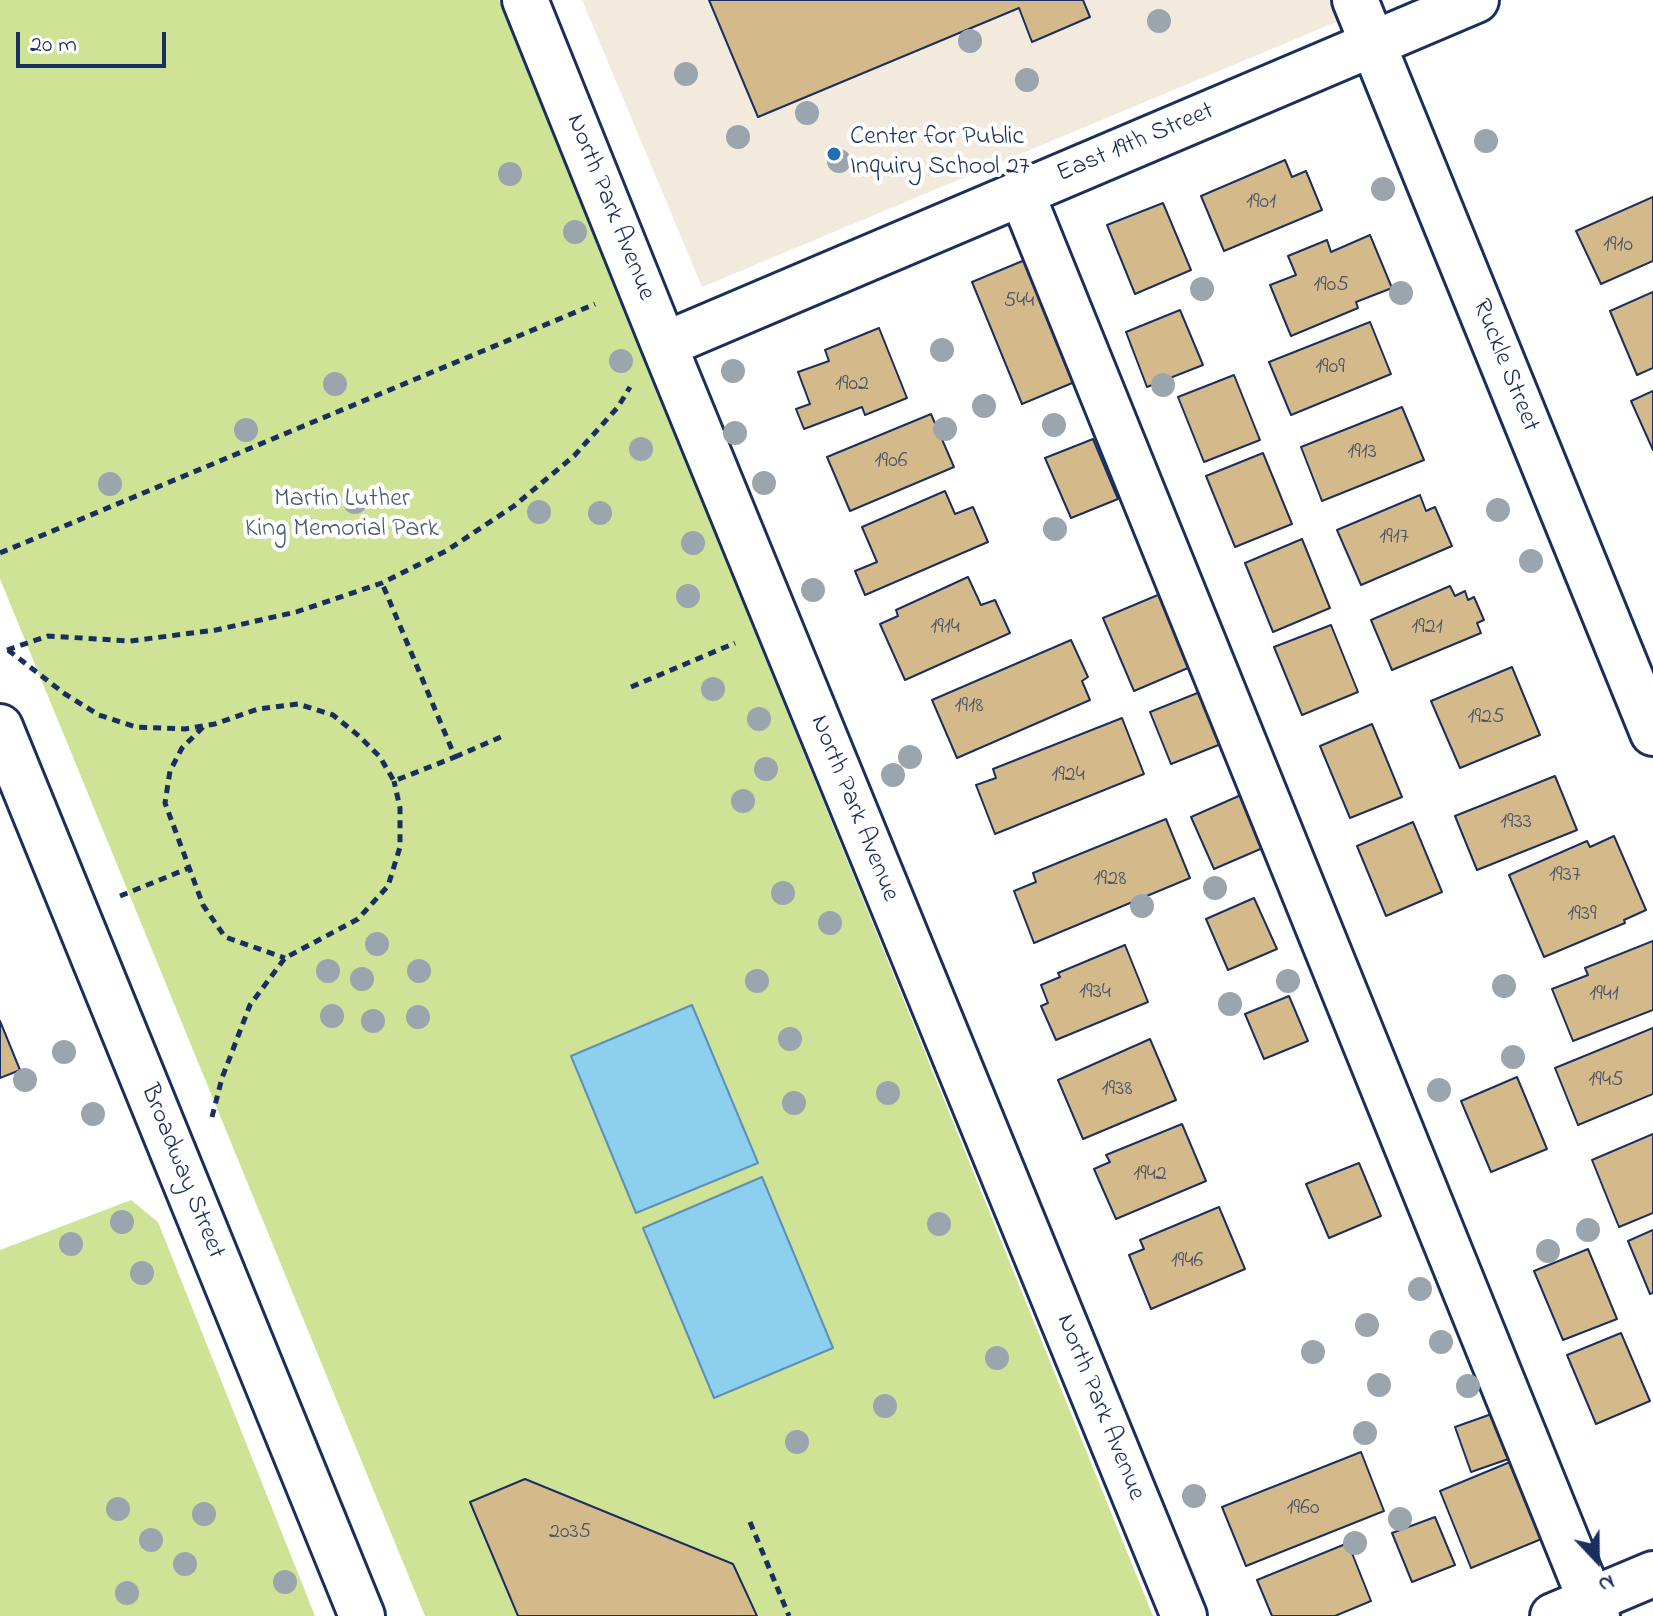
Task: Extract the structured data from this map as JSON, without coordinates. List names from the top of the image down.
{
  "streets": {
    "street": [
      "East 19th Street",
      "North Park Avenue",
      "Ruckle Street",
      "Broadway Street"
    ]
  },
  "crossings": [
    ["East 19th Street", "North Park Avenue"],
    ["East 19th Street", "Ruckle Street"]
  ],
  "parks": ["Martin Luther King Memorial Park"],
  "places": ["Center for Public Inquiry School 27"],
  "house_numbers": [
    "1901",
    "1910",
    "1905",
    "544",
    "1909",
    "1902",
    "1913",
    "1906",
    "1917",
    "1914",
    "1921",
    "1918",
    "1925",
    "1924",
    "1933",
    "1937",
    "1928",
    "1939",
    "1934",
    "1941",
    "1945",
    "1938",
    "1942",
    "1946",
    "1960",
    "2035"
  ],
  "scale_bar": "20 m",
  "north": "bottom"
}
